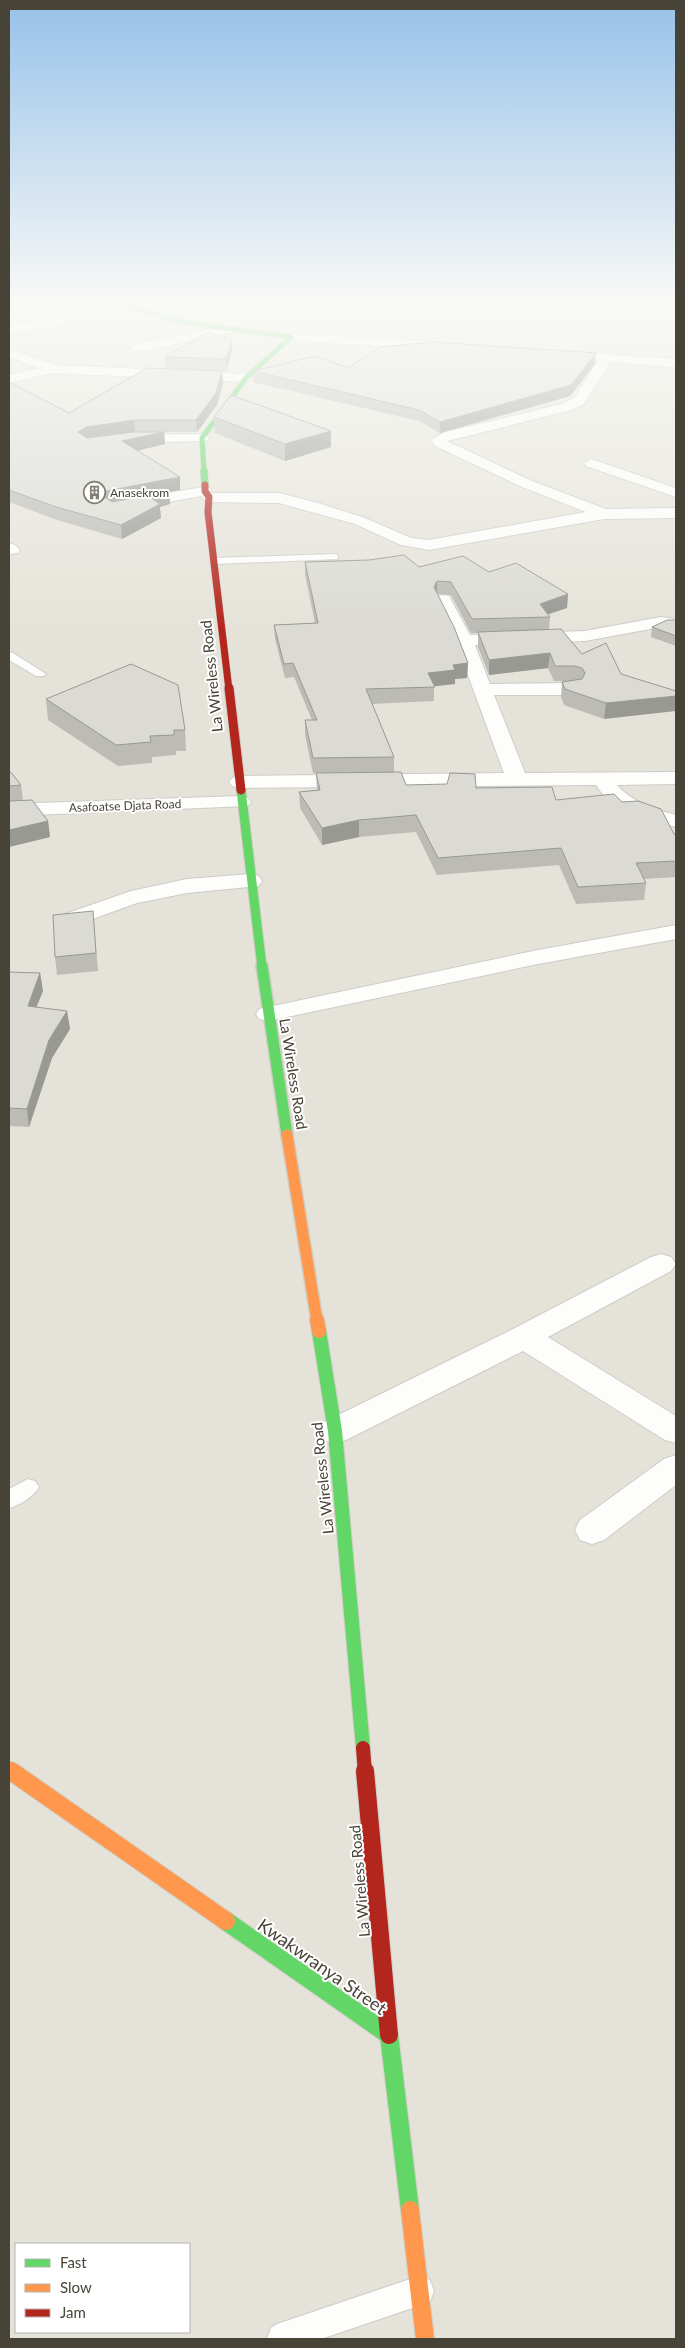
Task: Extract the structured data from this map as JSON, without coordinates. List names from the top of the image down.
{
  "streets": {
    "street": ["La Wireless Road", "Asafoatse Djata Road", "Kwakwranya Street"]
  },
  "crossings": [
    ["La Wireless Road", "Asafoatse Djata Road"],
    ["La Wireless Road", "Kwakwranya Street"]
  ],
  "places": {
    "building": ["Anasekrom"]
  },
  "legend": ["Fast", "Slow", "Jam"]
}
